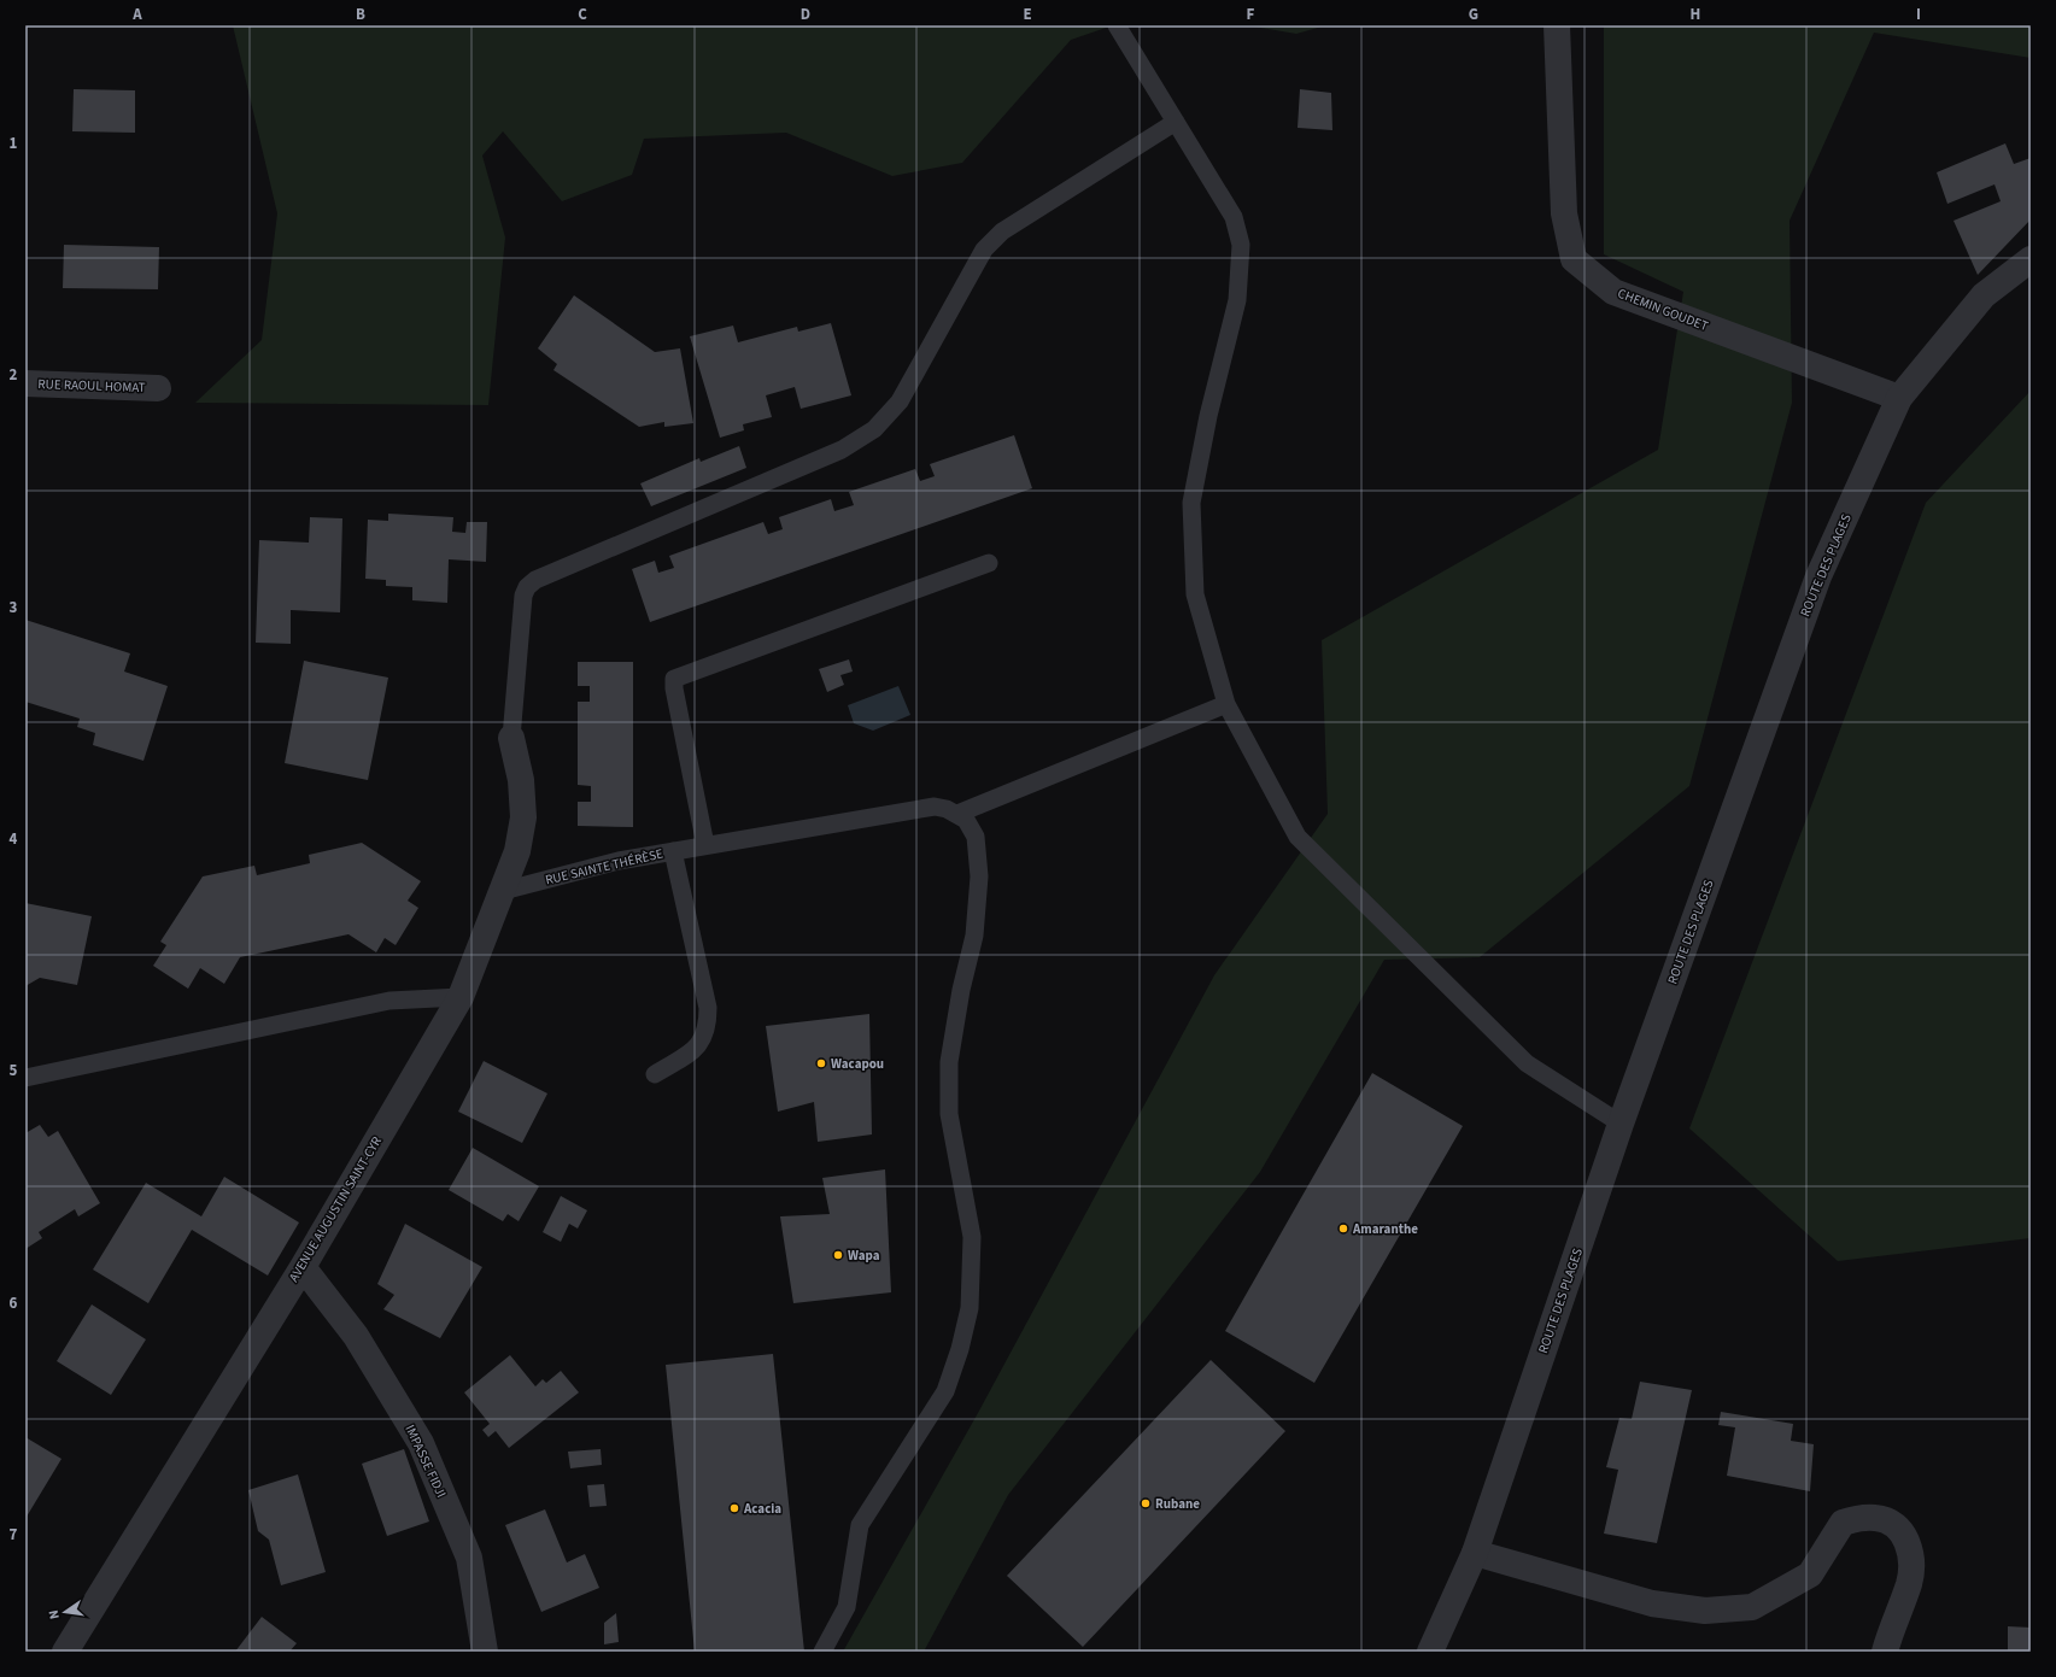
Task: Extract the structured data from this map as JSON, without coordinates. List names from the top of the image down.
{
  "streets": {
    "street": [
      "CHEMIN GOUDET",
      "RUE RAOUL HOMAT",
      "ROUTE DES PLAGES",
      "AVENUE AUGUSTIN SAINT-CYR",
      "IMPASSE FIDJI"
    ],
    "lane": ["RUE SAINTE THÉRÈSE"]
  },
  "crossings": [
    ["CHEMIN GOUDET", "ROUTE DES PLAGES"],
    ["RUE SAINTE THÉRÈSE", "AVENUE AUGUSTIN SAINT-CYR"],
    ["AVENUE AUGUSTIN SAINT-CYR", "IMPASSE FIDJI"]
  ],
  "places": [
    "Wacapou",
    "Amaranthe",
    "Wapa",
    "Rubane",
    "Acacia"
  ],
  "north": "left",
  "grid": {
    "columns": [
      "A",
      "B",
      "C",
      "D",
      "E",
      "F",
      "G",
      "H",
      "I"
    ],
    "rows": [
      "1",
      "2",
      "3",
      "4",
      "5",
      "6",
      "7"
    ]
  }
}
